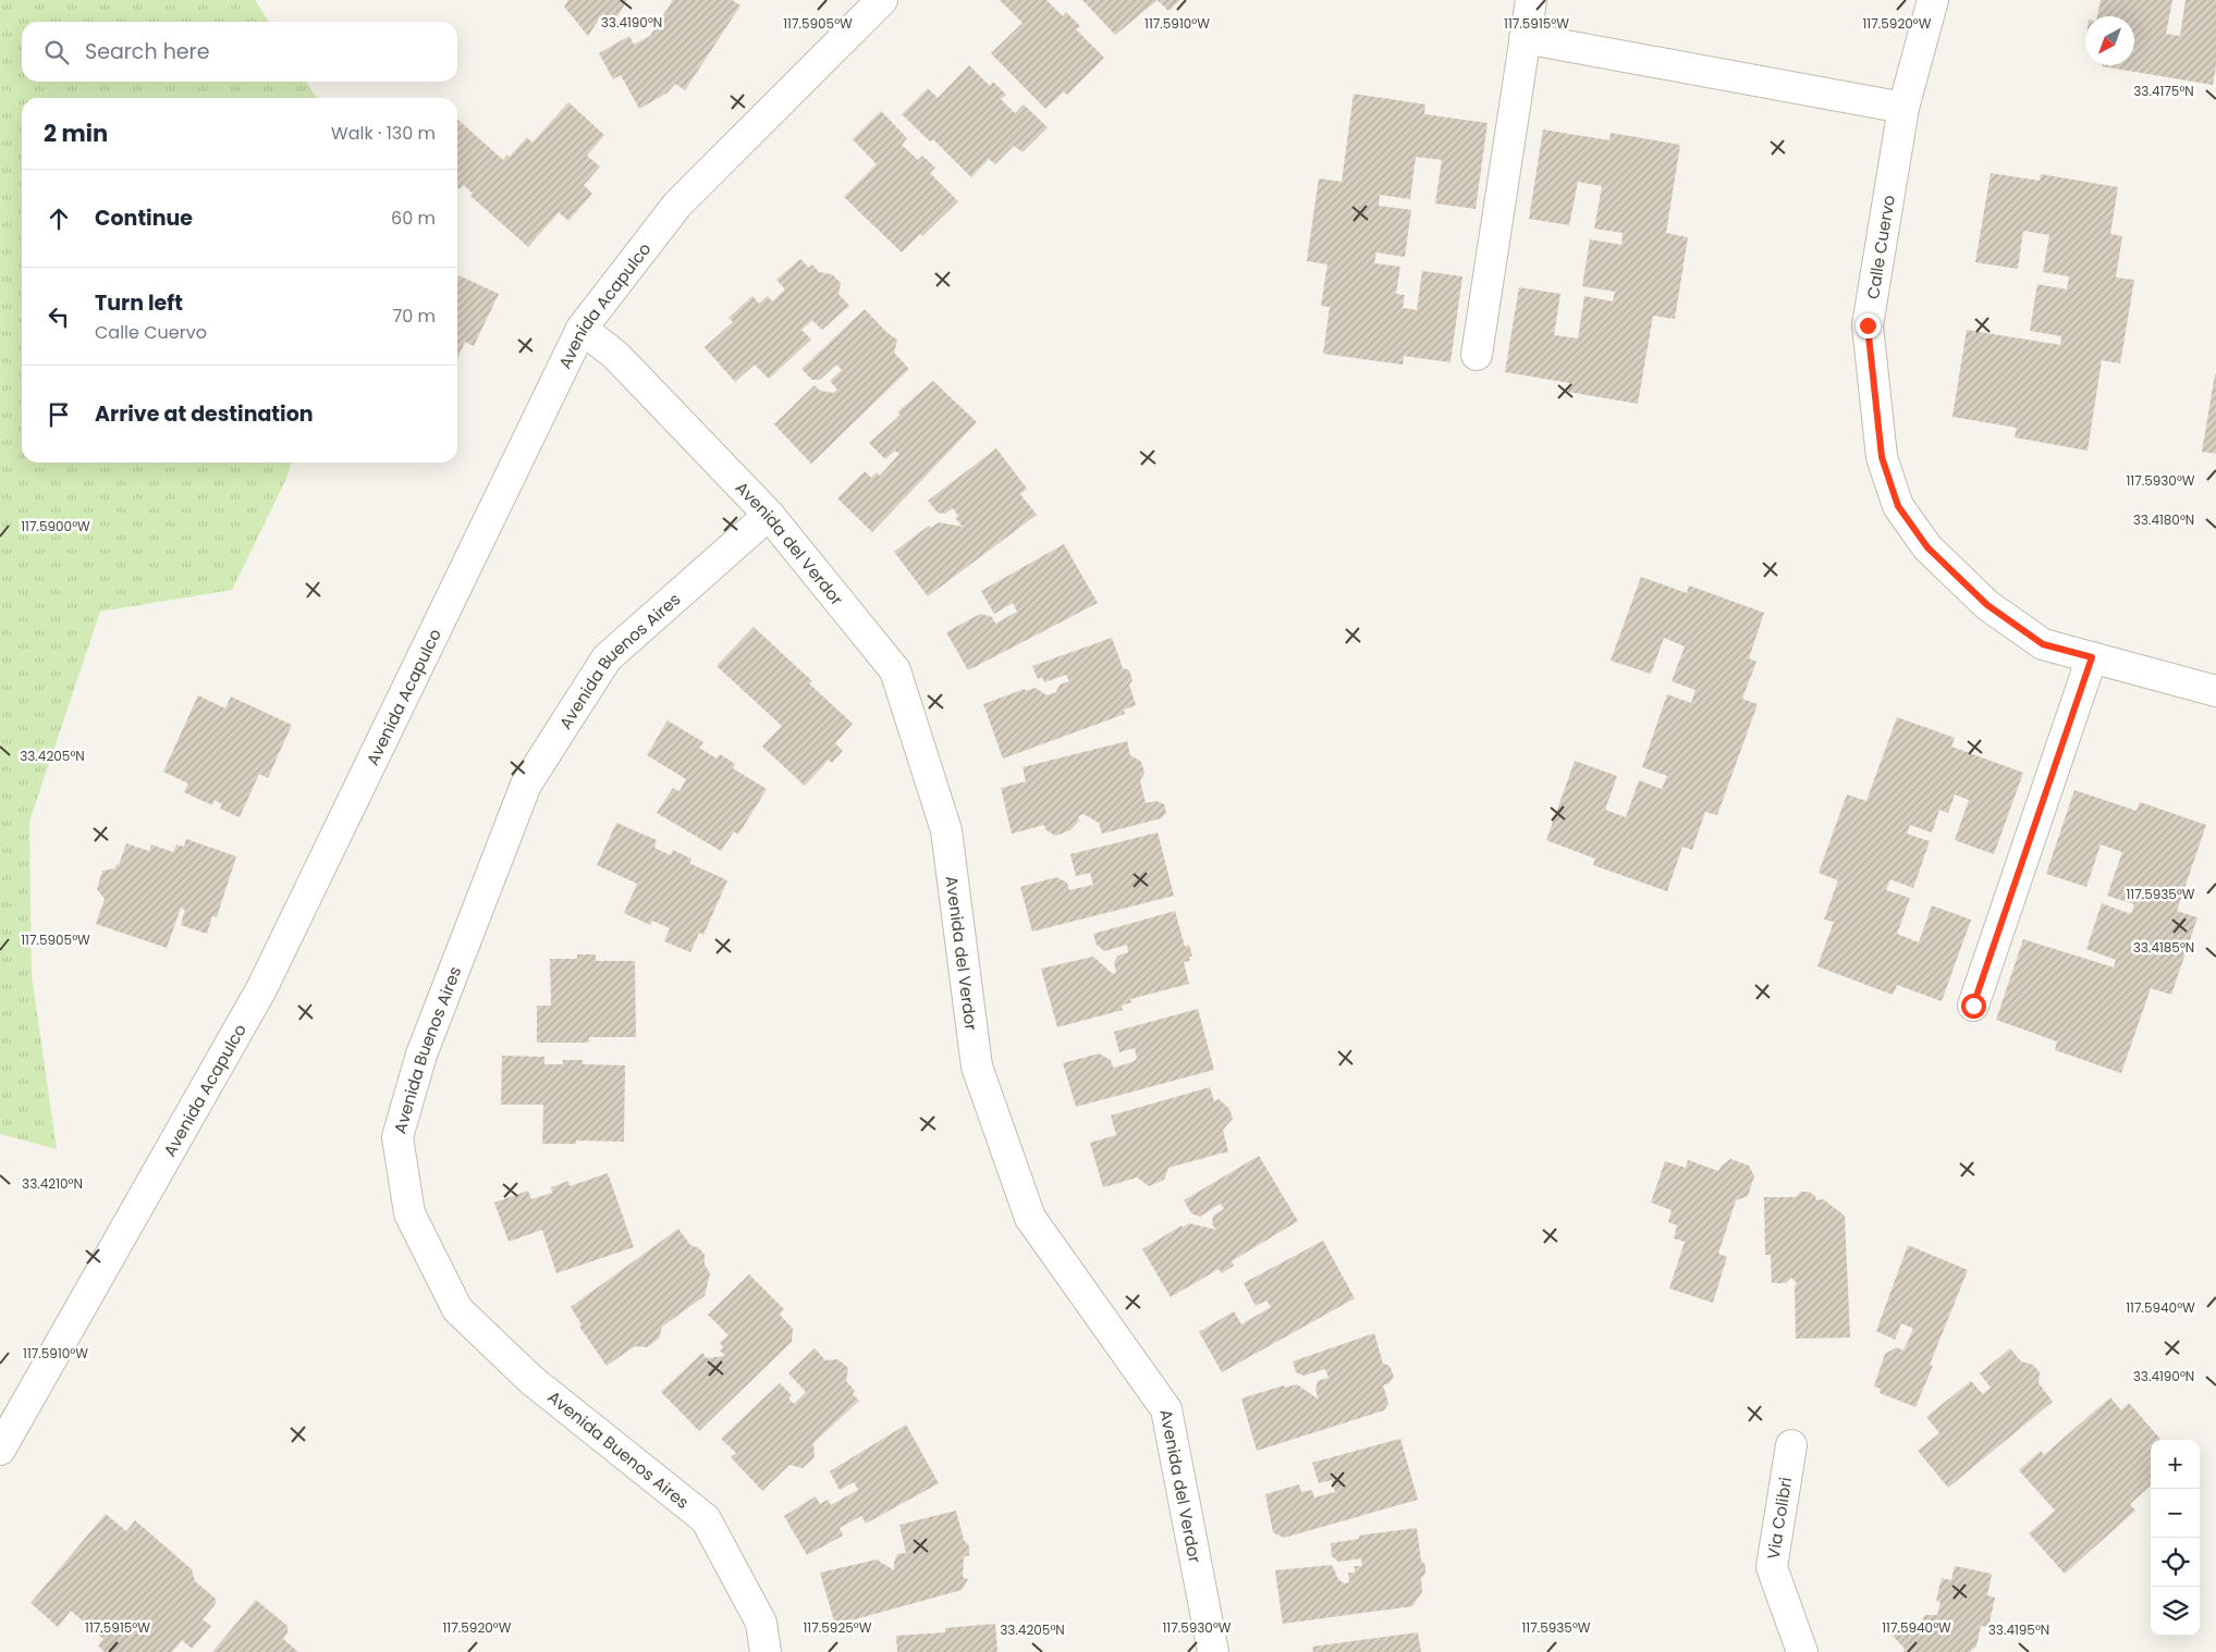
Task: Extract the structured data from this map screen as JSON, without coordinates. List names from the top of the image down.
{
  "streets": {
    "street": [
      "Calle Cuervo",
      "Avenida Acapulco",
      "Avenida del Verdor",
      "Avenida Buenos Aires",
      "Via Colibri"
    ]
  },
  "crossings": [
    ["Avenida Acapulco", "Avenida del Verdor"],
    ["Avenida del Verdor", "Avenida Buenos Aires"]
  ],
  "north": "bottom left",
  "page": {
    "search": "Search here",
    "heading": ["2 min", "Walk · 130 m"],
    "list": [
      ["Continue", "60 m"],
      ["Turn left", "Calle Cuervo", "70 m"],
      "Arrive at destination"
    ],
    "map_buttons": ["+", "−"]
  },
  "coordinates": [
    "33.4190°N",
    "117.5905°W",
    "117.5910°W",
    "117.5915°W",
    "117.5920°W",
    "33.4175°N",
    "117.5930°W",
    "33.4180°N",
    "117.5900°W",
    "33.4205°N",
    "117.5935°W",
    "33.4185°N",
    "33.4210°N",
    "117.5940°W",
    "117.5925°W",
    "33.4195°N"
  ]
}
